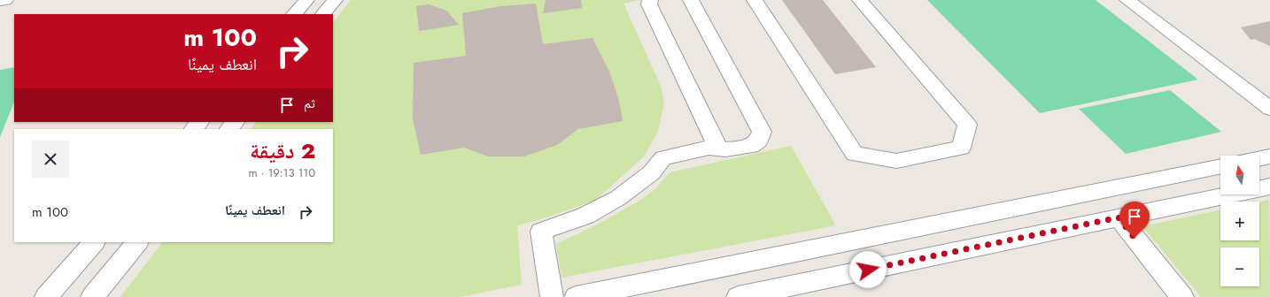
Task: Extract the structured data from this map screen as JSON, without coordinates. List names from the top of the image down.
{
  "north": "top",
  "page": {
    "turn": ["100 m", "انعطف يمينًا"],
    "then": "ثم",
    "heading": ["2 دقيقة", "110 m · 19:13"],
    "map_buttons": ["+", "−"],
    "list": [
      {
        "name": "انعطف يمينًا",
        "value": "100 m"
      }
    ]
  }
}
